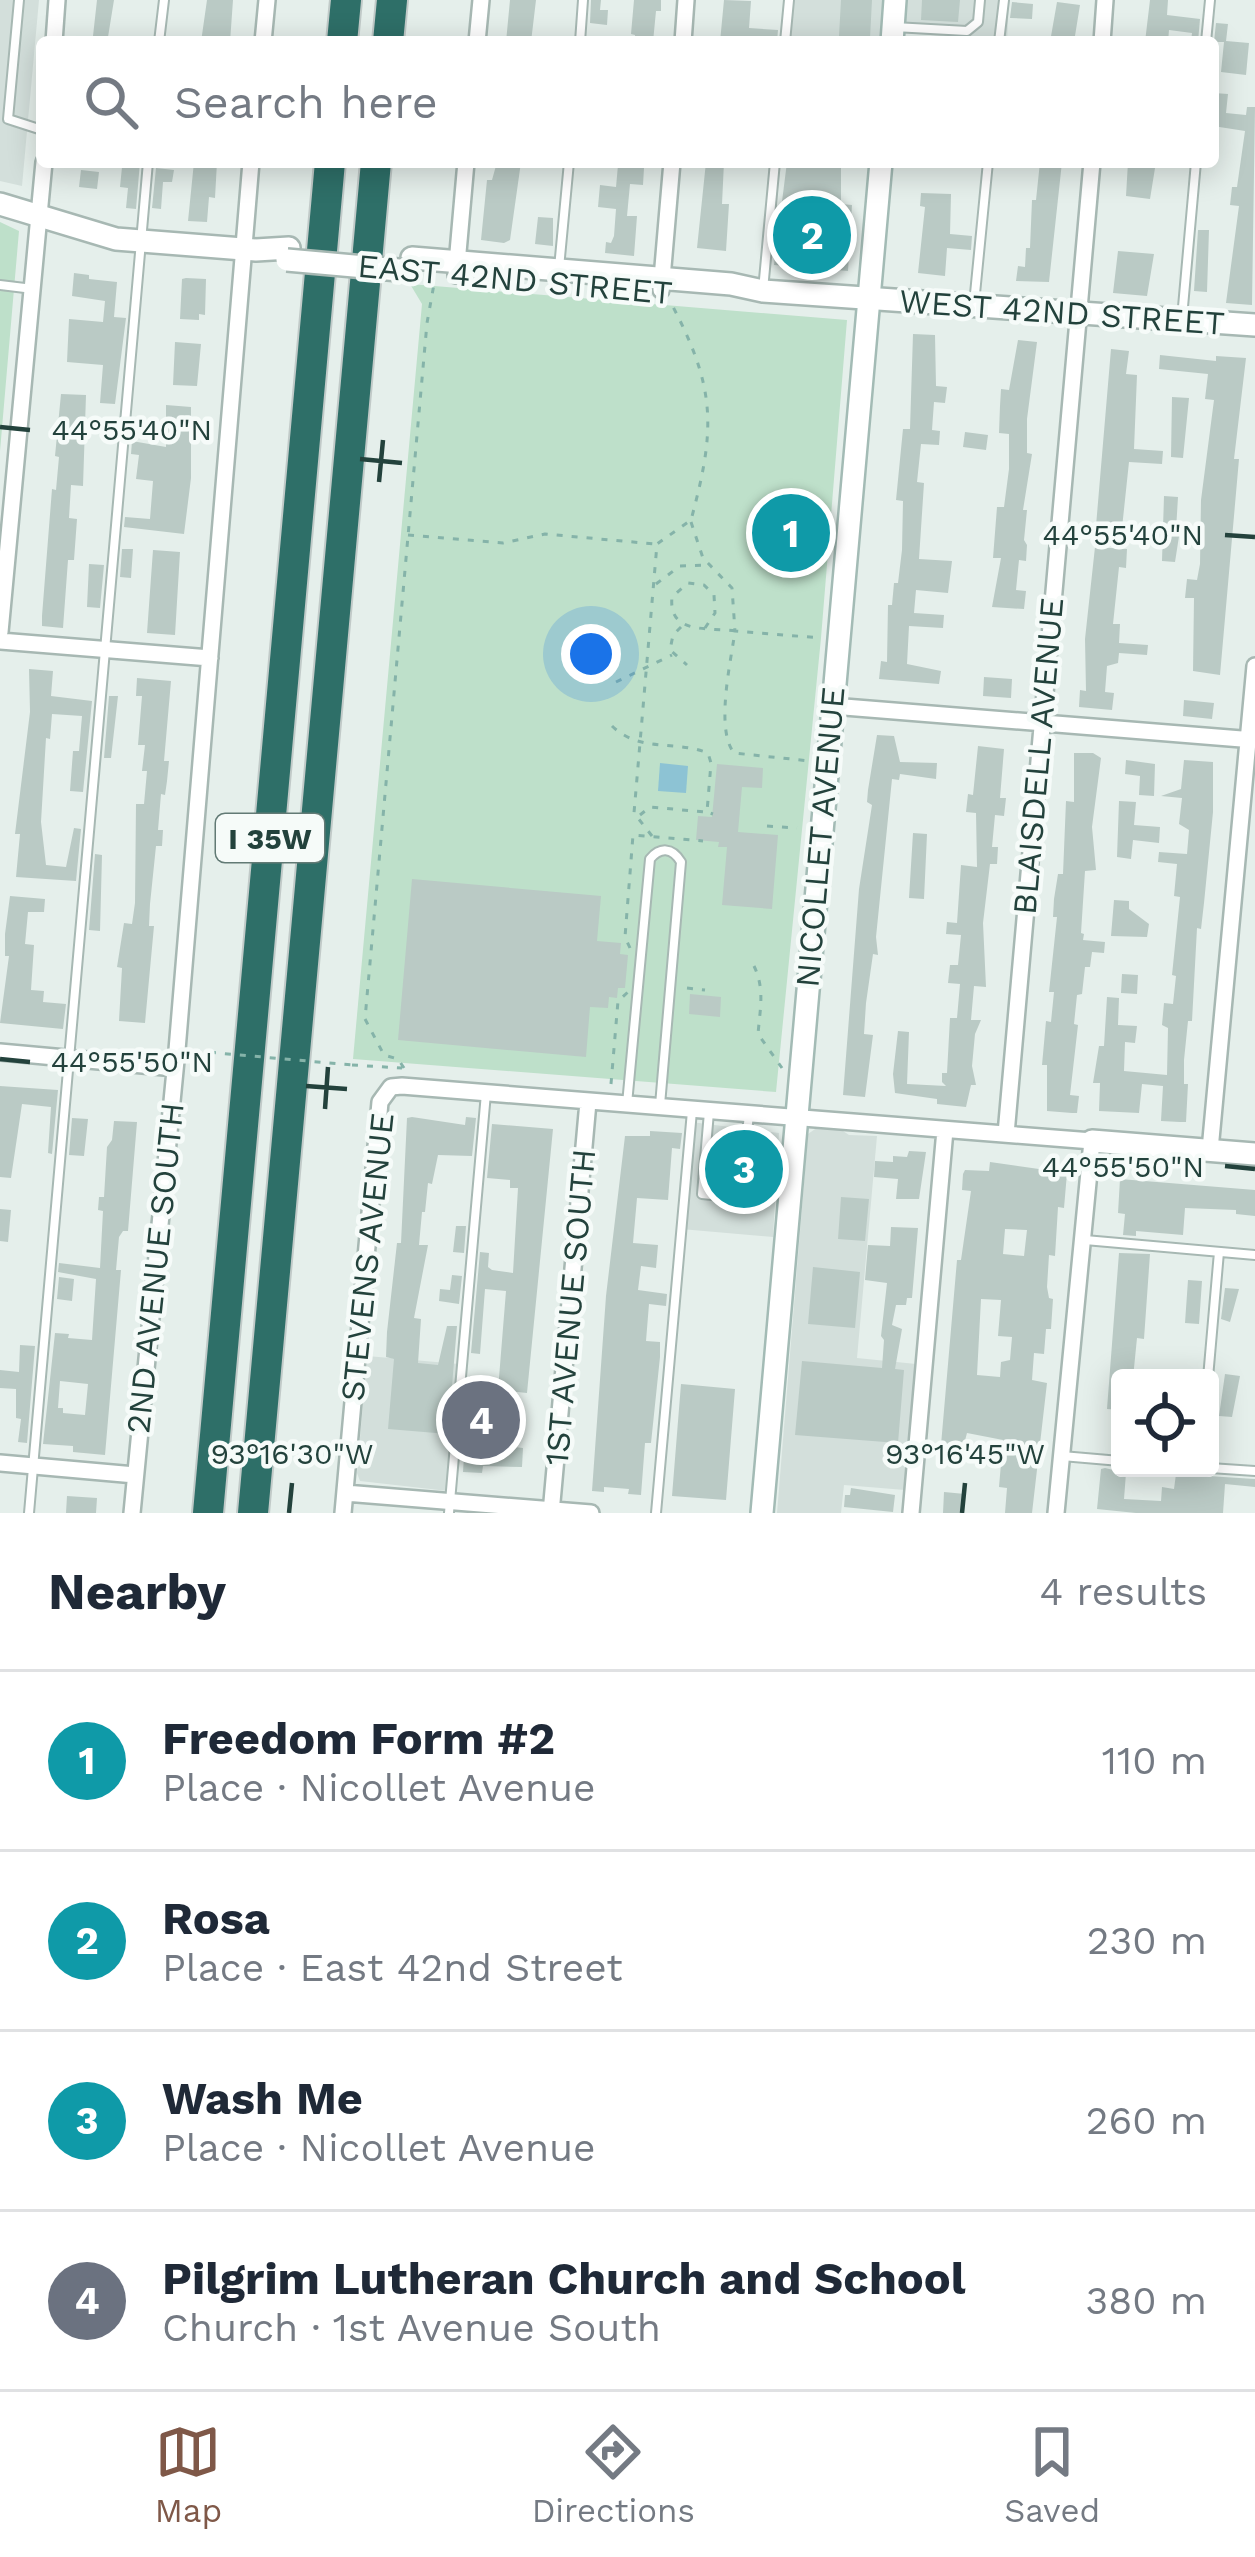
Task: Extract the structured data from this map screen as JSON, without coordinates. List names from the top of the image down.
{
  "streets": {
    "highway": ["I 35W"],
    "street": [
      "EAST 42ND STREET",
      "WEST 42ND STREET",
      "BLAISDELL AVENUE",
      "NICOLLET AVENUE",
      "STEVENS AVENUE",
      "2ND AVENUE SOUTH",
      "1ST AVENUE SOUTH"
    ]
  },
  "crossings": [
    ["EAST 42ND STREET", "WEST 42ND STREET"],
    ["EAST 42ND STREET", "NICOLLET AVENUE"],
    ["EAST 42ND STREET", "2ND AVENUE SOUTH"],
    ["WEST 42ND STREET", "BLAISDELL AVENUE"],
    ["WEST 42ND STREET", "NICOLLET AVENUE"]
  ],
  "page": {
    "search": "Search here",
    "pins": [
      "2",
      "1",
      "3",
      "4"
    ],
    "heading": ["Nearby", "4 results"],
    "list": [
      {
        "mark": "1",
        "name": "Freedom Form #2",
        "note": "Place · Nicollet Avenue",
        "value": "110 m"
      },
      {
        "mark": "2",
        "name": "Rosa",
        "note": "Place · East 42nd Street",
        "value": "230 m"
      },
      {
        "mark": "3",
        "name": "Wash Me",
        "note": "Place · Nicollet Avenue",
        "value": "260 m"
      },
      {
        "mark": "4",
        "name": "Pilgrim Lutheran Church and School",
        "note": "Church · 1st Avenue South",
        "value": "380 m"
      }
    ],
    "nav": ["Map", "Directions", "Saved"]
  },
  "coordinates": [
    "44°55'40\"N",
    "44°55'50\"N",
    "93°16'30\"W",
    "93°16'45\"W"
  ]
}
